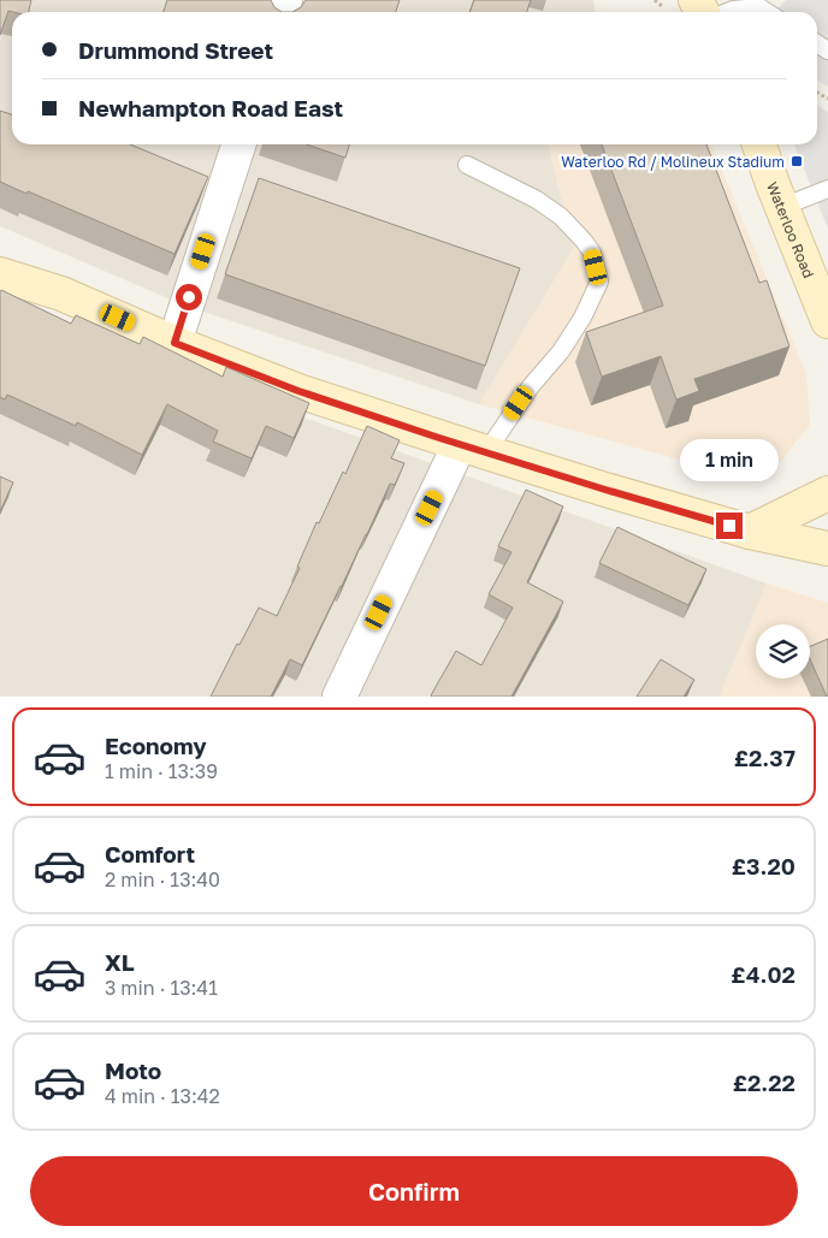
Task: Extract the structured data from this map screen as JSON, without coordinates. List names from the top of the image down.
{
  "streets": {
    "street": ["Waterloo Road"]
  },
  "places": {
    "transit": ["Waterloo Rd / Molineux Stadium"]
  },
  "page": {
    "banner": ["Drummond Street", "Newhampton Road East"],
    "bubble": "1 min",
    "list": [
      {
        "name": "Economy",
        "note": "1 min · 13:39",
        "value": "£2.37"
      },
      {
        "name": "Comfort",
        "note": "2 min · 13:40",
        "value": "£3.20"
      },
      {
        "name": "XL",
        "note": "3 min · 13:41",
        "value": "£4.02"
      },
      {
        "name": "Moto",
        "note": "4 min · 13:42",
        "value": "£2.22"
      }
    ],
    "buttons": "Confirm"
  }
}
